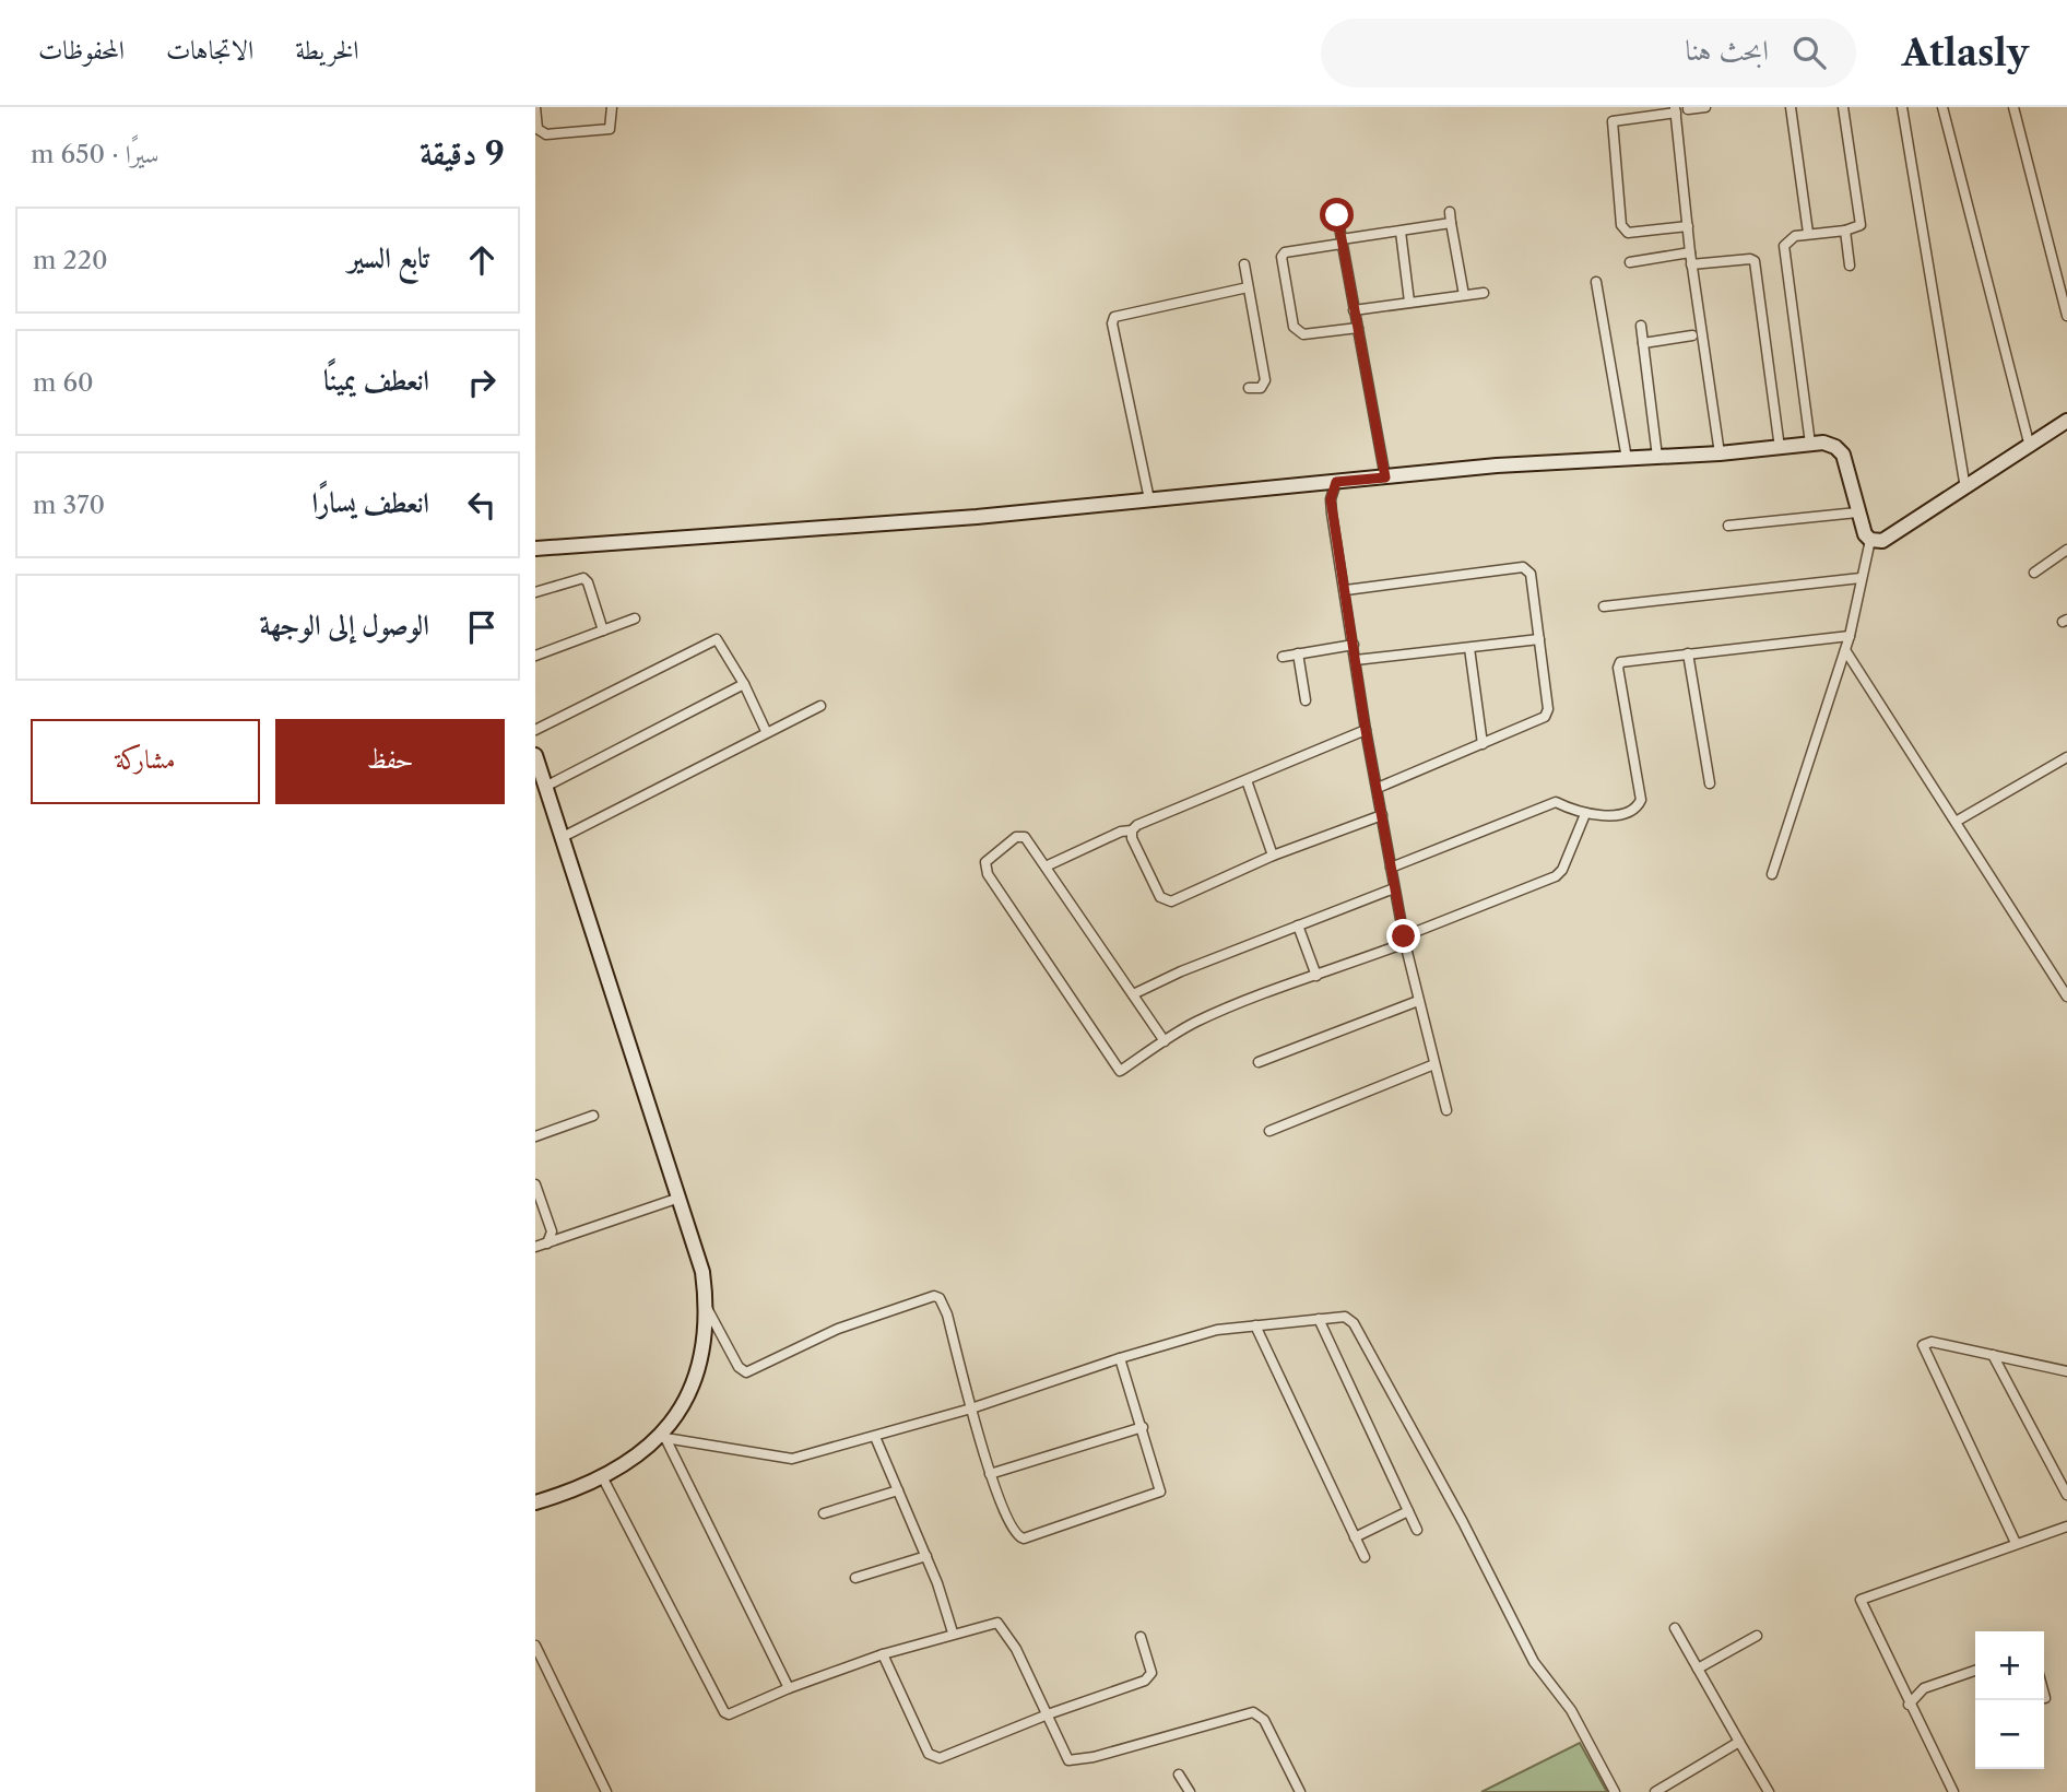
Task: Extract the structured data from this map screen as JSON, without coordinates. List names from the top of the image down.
{
  "page": {
    "header": "Atlasly",
    "search": "ابحث هنا",
    "nav": ["الخريطة", "الاتجاهات", "المحفوظات"],
    "heading": ["9 دقيقة", "سيرًا · 650 m"],
    "list": [
      ["تابع السير", "220 m"],
      ["انعطف يمينًا", "60 m"],
      ["انعطف يسارًا", "370 m"],
      "الوصول إلى الوجهة"
    ],
    "buttons": ["حفظ", "مشاركة"],
    "map_buttons": ["+", "−"]
  }
}
